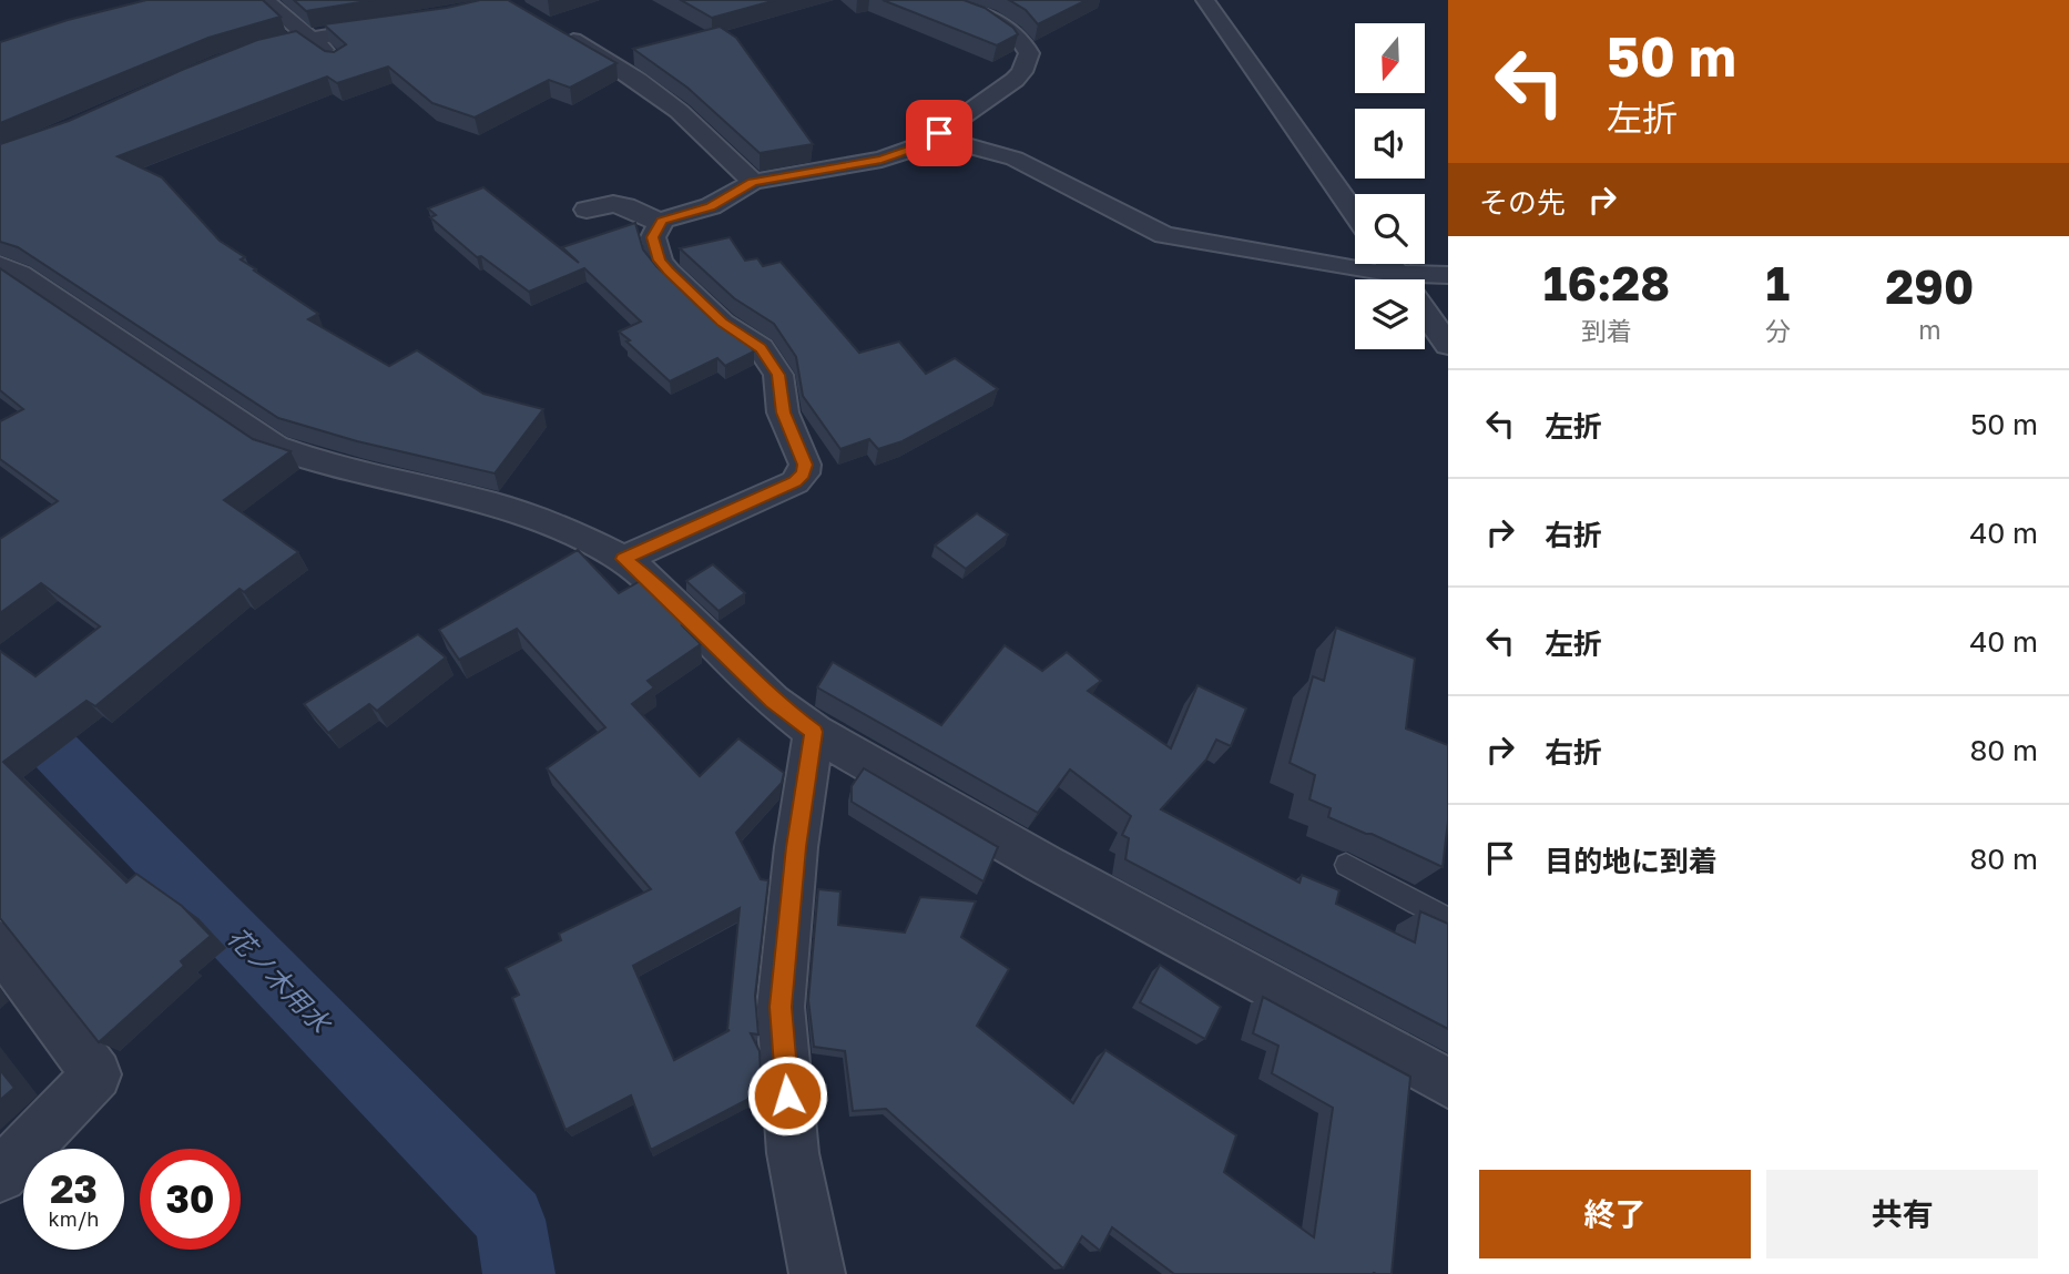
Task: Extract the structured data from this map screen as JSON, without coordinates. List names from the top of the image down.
{
  "water": ["花ノ木用水"],
  "north": "bottom",
  "page": {
    "turn": ["50 m", "左折"],
    "then": "その先",
    "eta": [
      "16:28",
      "到着",
      "1",
      "分",
      "290",
      "m"
    ],
    "list": [
      {
        "name": "左折",
        "value": "50 m"
      },
      {
        "name": "右折",
        "value": "40 m"
      },
      {
        "name": "左折",
        "value": "40 m"
      },
      {
        "name": "右折",
        "value": "80 m"
      },
      {
        "name": "目的地に到着",
        "value": "80 m"
      }
    ],
    "speed": "23 km/h",
    "limit": "30",
    "buttons": ["終了", "共有"]
  }
}
